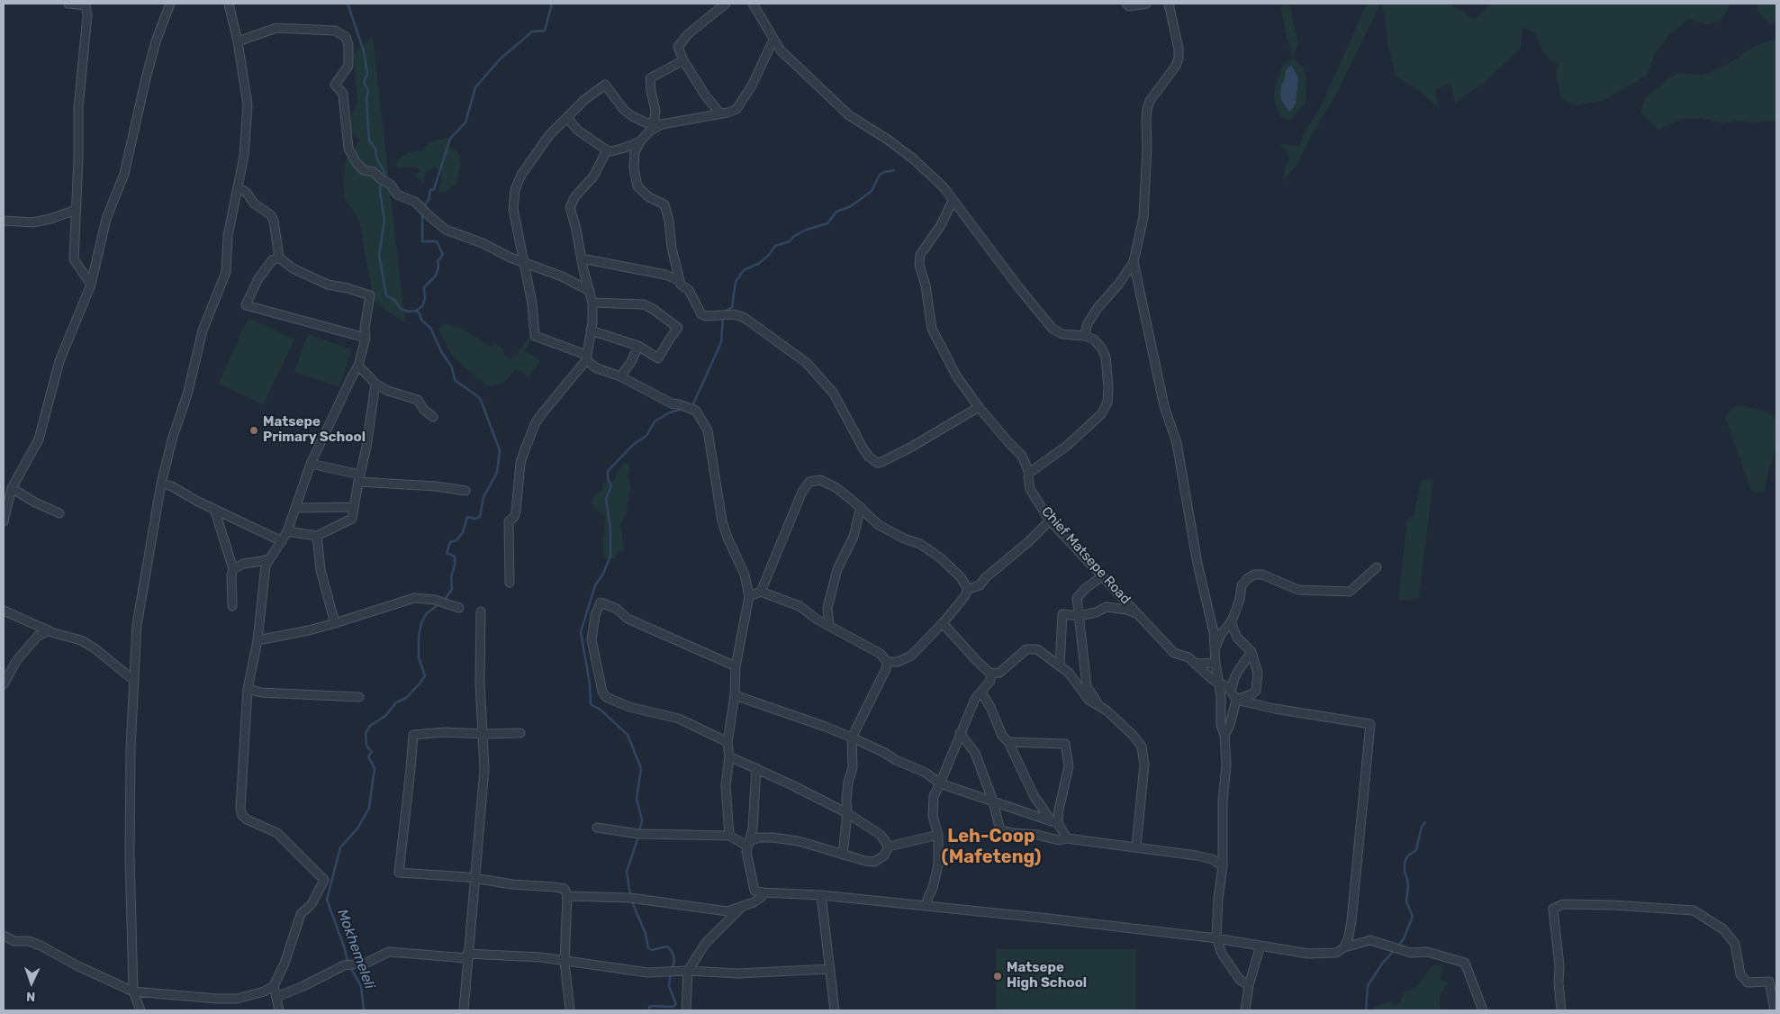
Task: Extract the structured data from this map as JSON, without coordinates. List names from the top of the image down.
{
  "streets": {
    "street": ["Chief Matsepe Road"]
  },
  "districts": ["Leh-Coop (Mafeteng)"],
  "water": ["Mokhemeleli"],
  "places": ["Matsepe Primary School", "Matsepe High School"],
  "north": "bottom"
}
